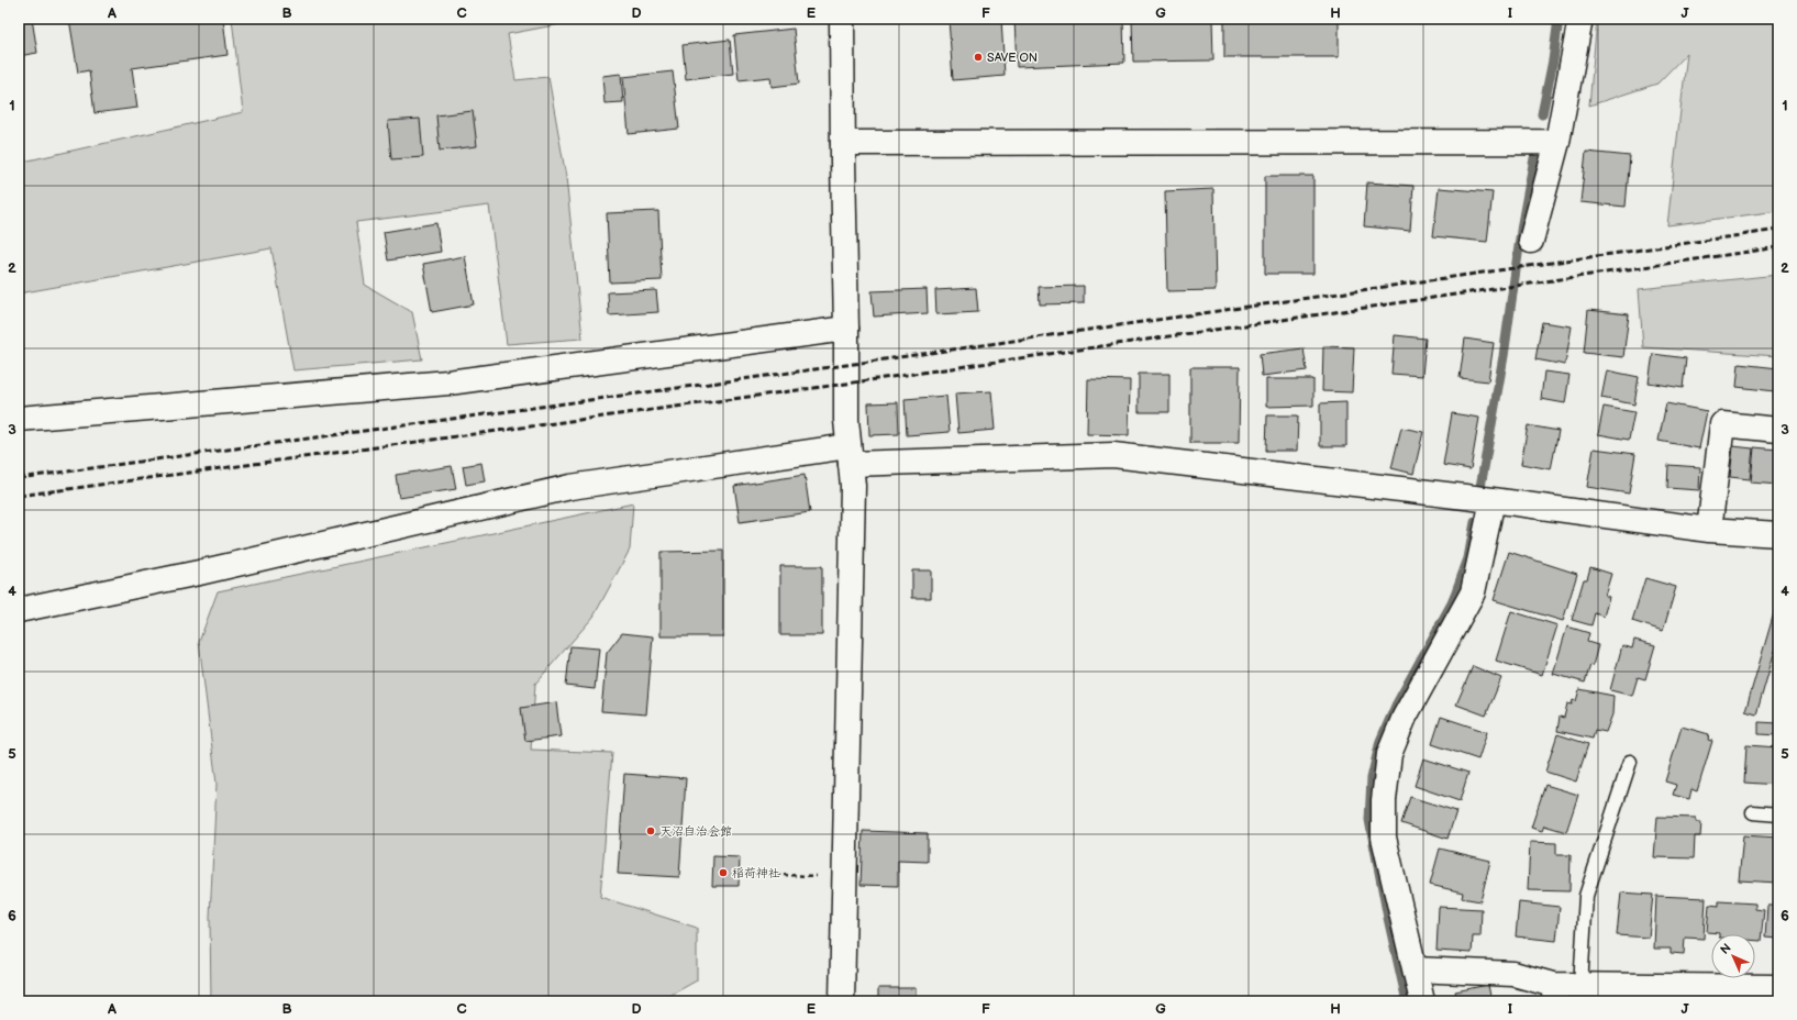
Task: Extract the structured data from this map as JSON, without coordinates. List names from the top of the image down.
{
  "places": ["SAVE ON", "天沼自治会館", "稲荷神社"],
  "north": "top left",
  "grid": {
    "columns": [
      "A",
      "B",
      "C",
      "D",
      "E",
      "F",
      "G",
      "H",
      "I",
      "J"
    ],
    "rows": [
      "1",
      "2",
      "3",
      "4",
      "5",
      "6"
    ]
  }
}
